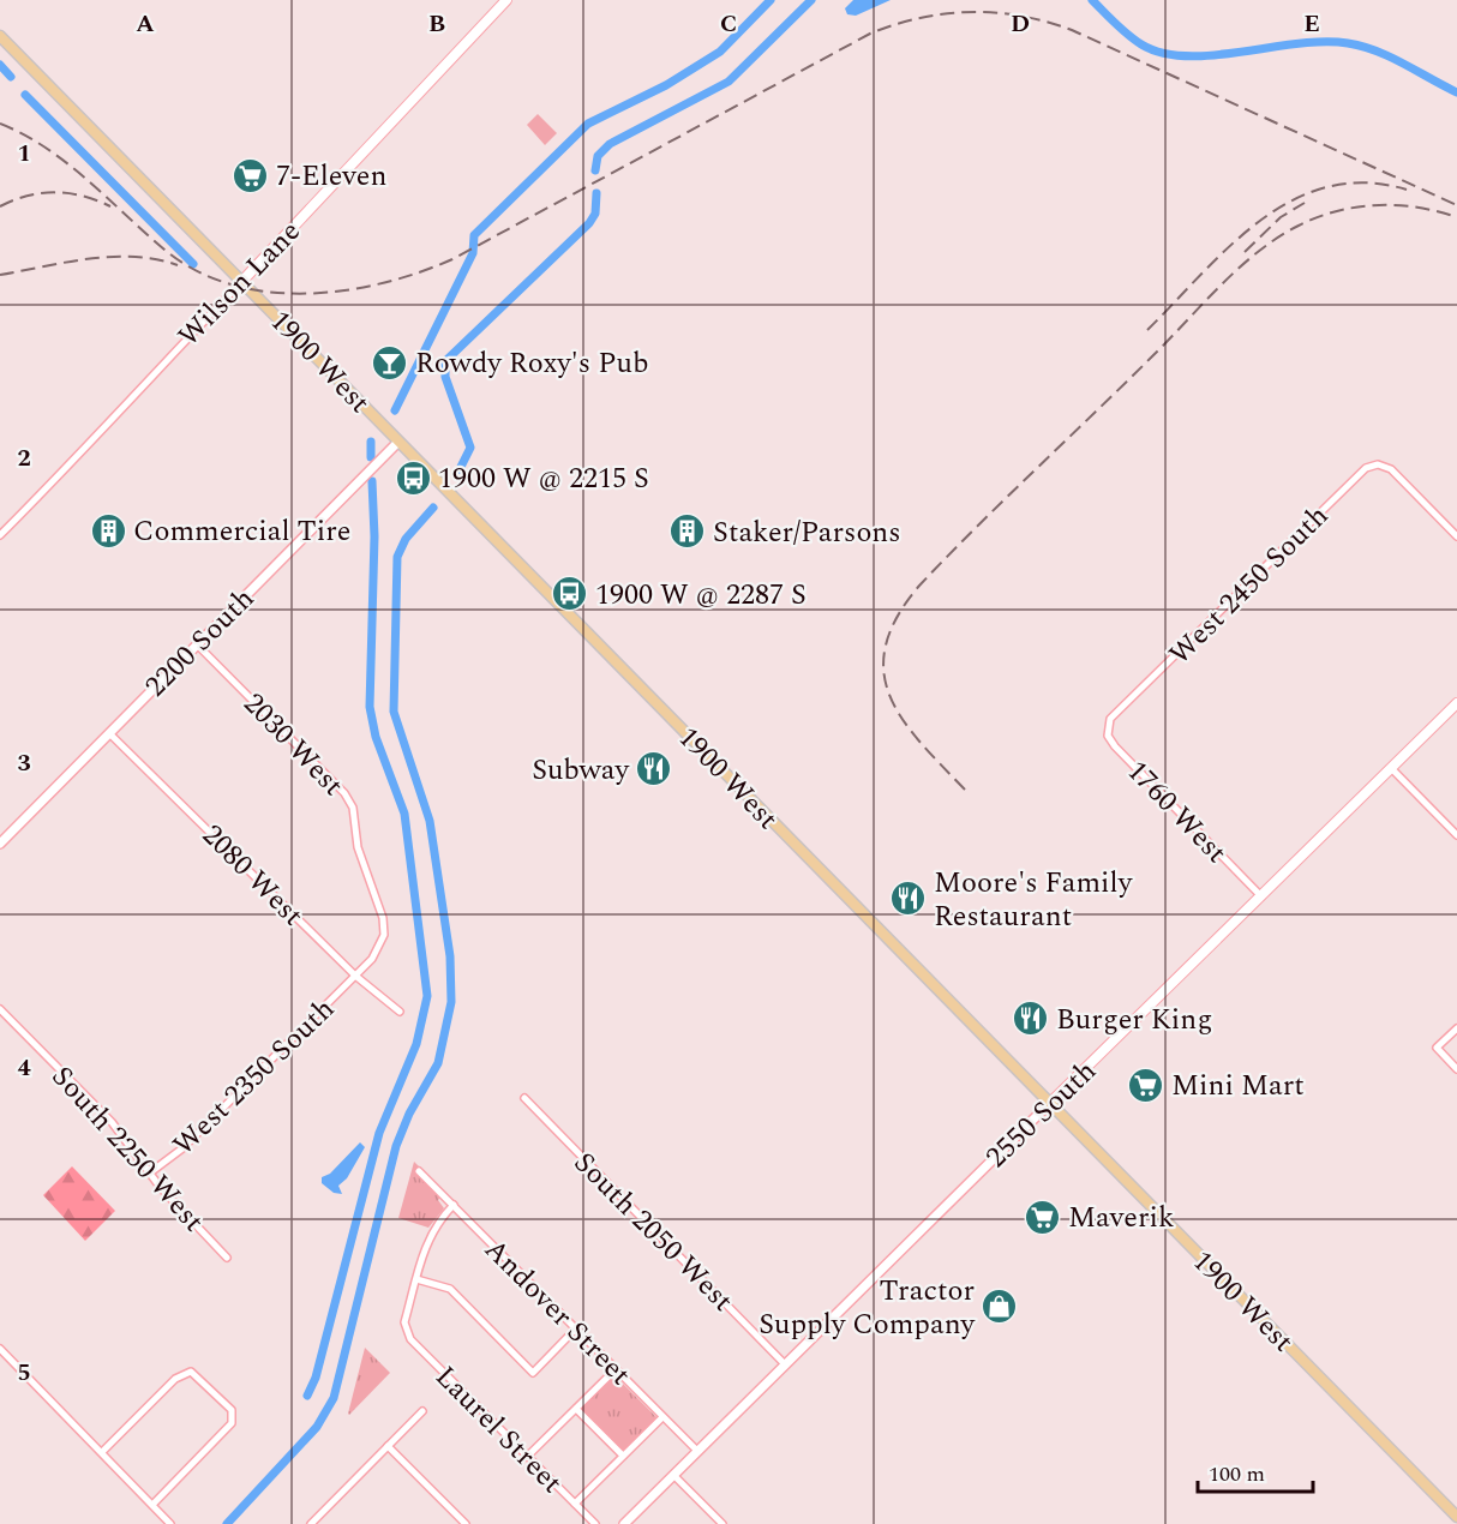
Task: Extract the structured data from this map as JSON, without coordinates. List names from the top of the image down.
{
  "streets": {
    "main road": ["Wilson Lane", "1900 West", "2550 South"],
    "street": [
      "West 2450 South",
      "2200 South",
      "2030 West",
      "1760 West",
      "2080 West",
      "West 2350 South",
      "South 2250 West",
      "South 2050 West",
      "Andover Street",
      "Laurel Street"
    ]
  },
  "crossings": [
    ["Wilson Lane", "1900 West"],
    ["1900 West", "2200 South"],
    ["1900 West", "2550 South"],
    ["West 2450 South", "1760 West"],
    ["2200 South", "2030 West"],
    ["2200 South", "2080 West"],
    ["2030 West", "2080 West"],
    ["2030 West", "West 2350 South"],
    ["1760 West", "2550 South"],
    ["2080 West", "West 2350 South"],
    ["West 2350 South", "South 2250 West"],
    ["2550 South", "South 2050 West"],
    ["2550 South", "Andover Street"]
  ],
  "places": {
    "supermarket": ["7-Eleven", "Mini Mart", "Maverik"],
    "bar": ["Rowdy Roxy's Pub"],
    "bus stop": ["1900 W @ 2215 S", "1900 W @ 2287 S"],
    "building": ["Commercial Tire", "Staker/Parsons"],
    "restaurant": ["Subway", "Moore's Family Restaurant", "Burger King"],
    "shop": ["Tractor Supply Company"]
  },
  "scale_bar": "100 m",
  "grid": {
    "columns": [
      "A",
      "B",
      "C",
      "D",
      "E"
    ],
    "rows": [
      "1",
      "2",
      "3",
      "4",
      "5"
    ]
  }
}
